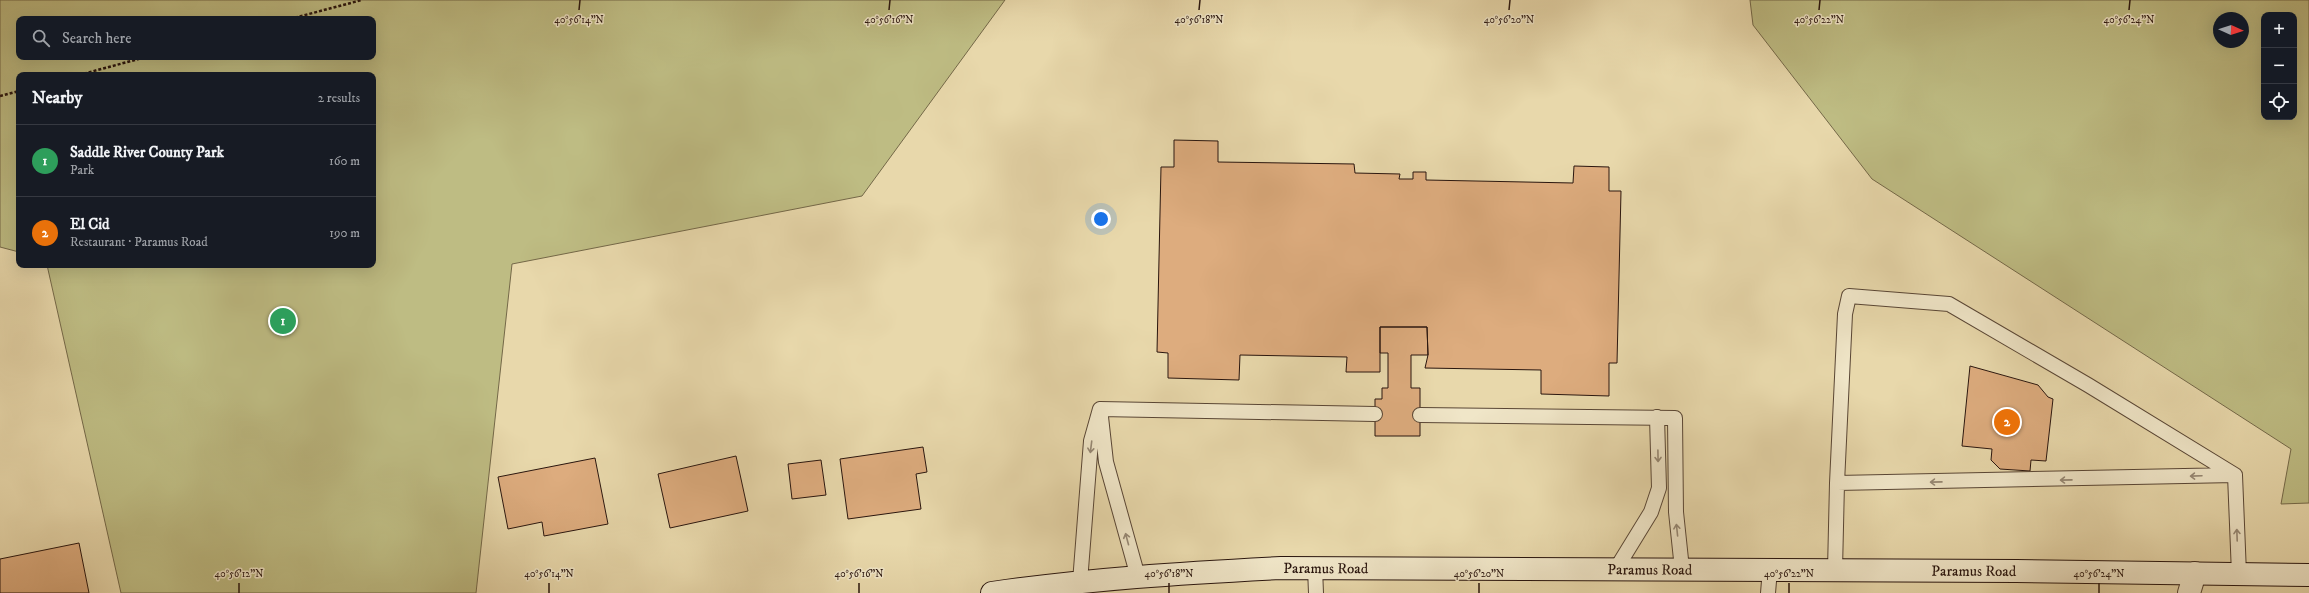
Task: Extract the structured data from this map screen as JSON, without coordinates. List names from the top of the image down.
{
  "streets": {
    "main road": ["Paramus Road"]
  },
  "north": "right",
  "page": {
    "map_buttons": ["+", "−"],
    "search": "Search here",
    "heading": ["Nearby", "2 results"],
    "list": [
      {
        "mark": "1",
        "name": "Saddle River County Park",
        "note": "Park",
        "value": "160 m"
      },
      {
        "mark": "2",
        "name": "El Cid",
        "note": "Restaurant · Paramus Road",
        "value": "190 m"
      }
    ],
    "pins": ["1", "2"]
  },
  "coordinates": [
    "40°56'14\"N",
    "40°56'16\"N",
    "40°56'18\"N",
    "40°56'20\"N",
    "40°56'22\"N",
    "40°56'24\"N",
    "40°56'12\"N"
  ]
}
